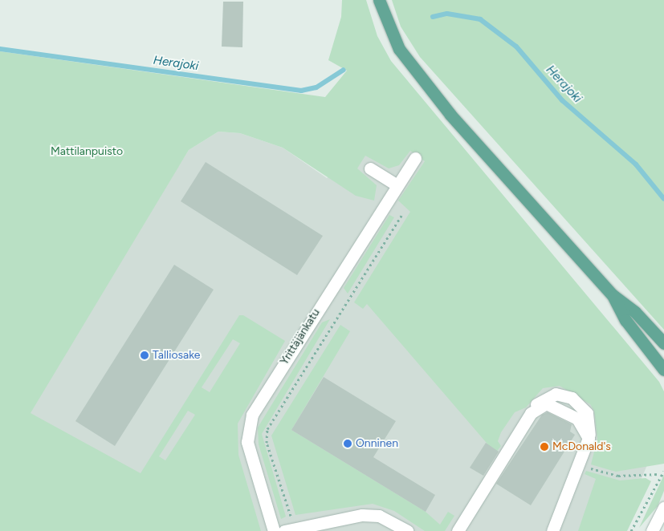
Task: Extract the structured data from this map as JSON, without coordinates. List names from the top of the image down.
{
  "streets": {
    "street": ["Yrittäjänkatu"]
  },
  "water": ["Herajoki"],
  "parks": ["Mattilanpuisto"],
  "places": ["Talliosake", "Onninen", "McDonald's"]
}
